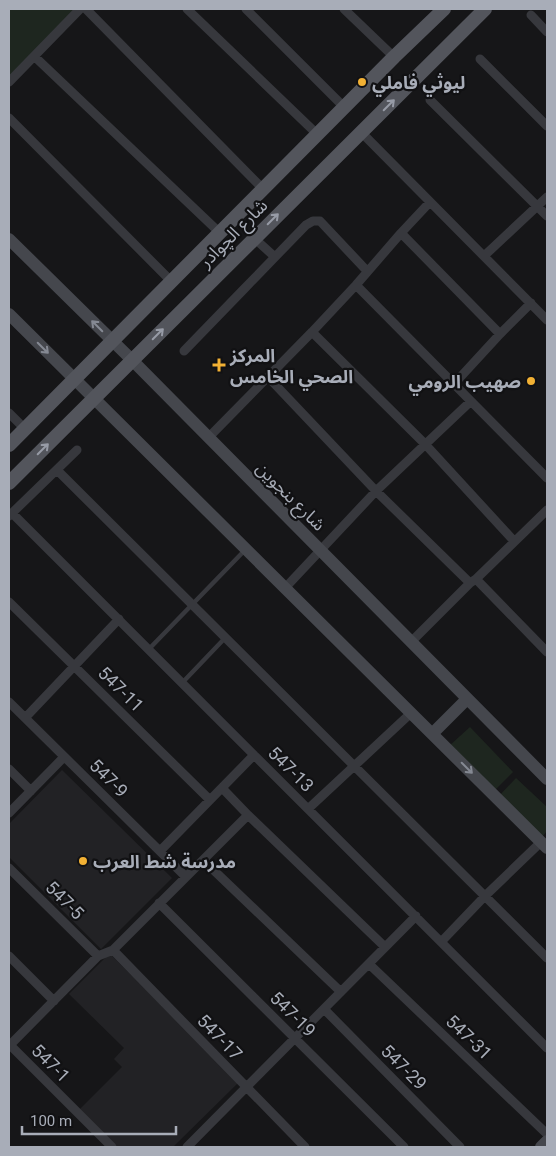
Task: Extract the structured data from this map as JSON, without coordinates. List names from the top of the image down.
{
  "streets": {
    "main road": ["شارع الچوادر"],
    "street": [
      "شارع بنجوين",
      "547-11",
      "547-13",
      "547-9",
      "547-5",
      "547-19",
      "547-17",
      "547-31",
      "547-1",
      "547-29"
    ]
  },
  "crossings": [
    ["شارع الچوادر", "شارع بنجوين"]
  ],
  "places": {
    "other": ["ليوثي فاملي", "صهيب الرومي", "مدرسة شط العرب"],
    "health": ["المركز الصحي الخامس"]
  },
  "scale_bar": "100 m"
}
